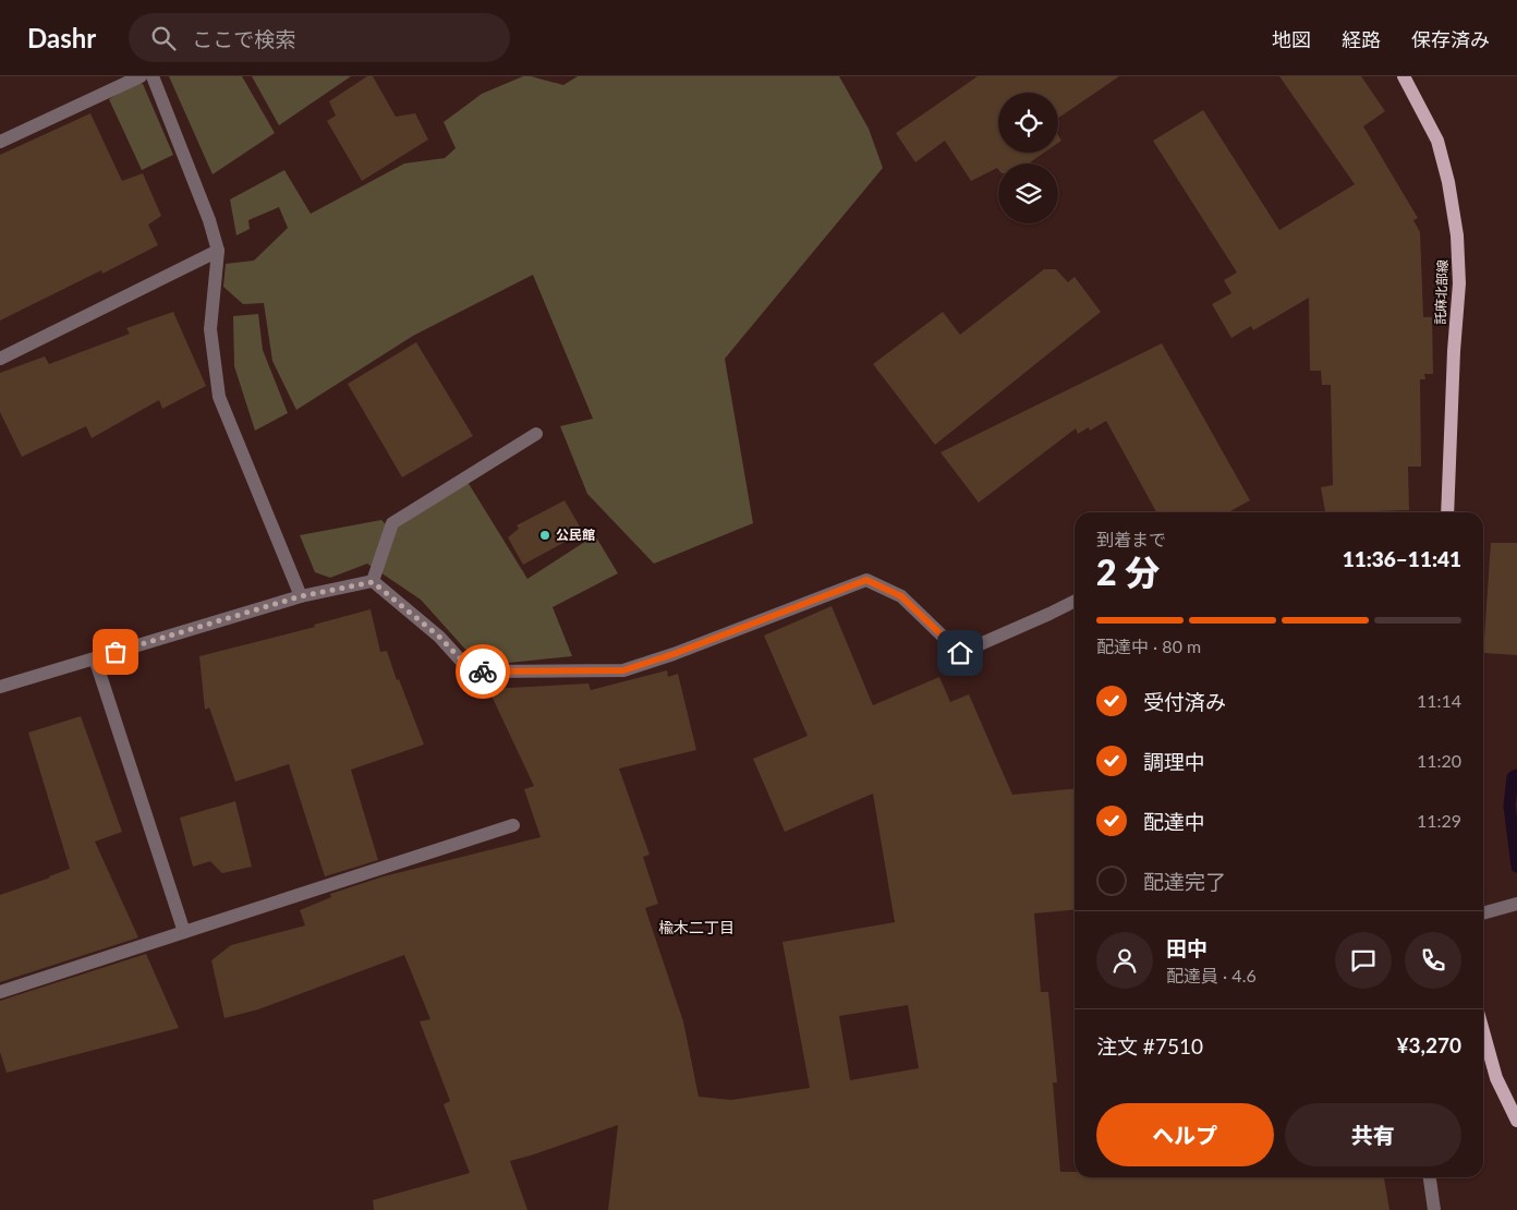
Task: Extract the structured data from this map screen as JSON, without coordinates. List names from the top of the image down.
{
  "streets": {
    "main road": ["託麻北部線"]
  },
  "districts": ["楡木二丁目"],
  "places": ["公民館"],
  "page": {
    "header": "Dashr",
    "search": "ここで検索",
    "nav": ["地図", "経路", "保存済み"],
    "heading": ["2 分", "到着まで", "11:36–11:41"],
    "panel": [
      "田中",
      "配達員 · 4.6",
      "注文 #7510",
      "¥3,270"
    ],
    "bar": "配達中 · 80 m",
    "list": [
      ["受付済み", "11:14"],
      ["調理中", "11:20"],
      ["配達中", "11:29"],
      "配達完了"
    ],
    "buttons": ["ヘルプ", "共有"]
  }
}
